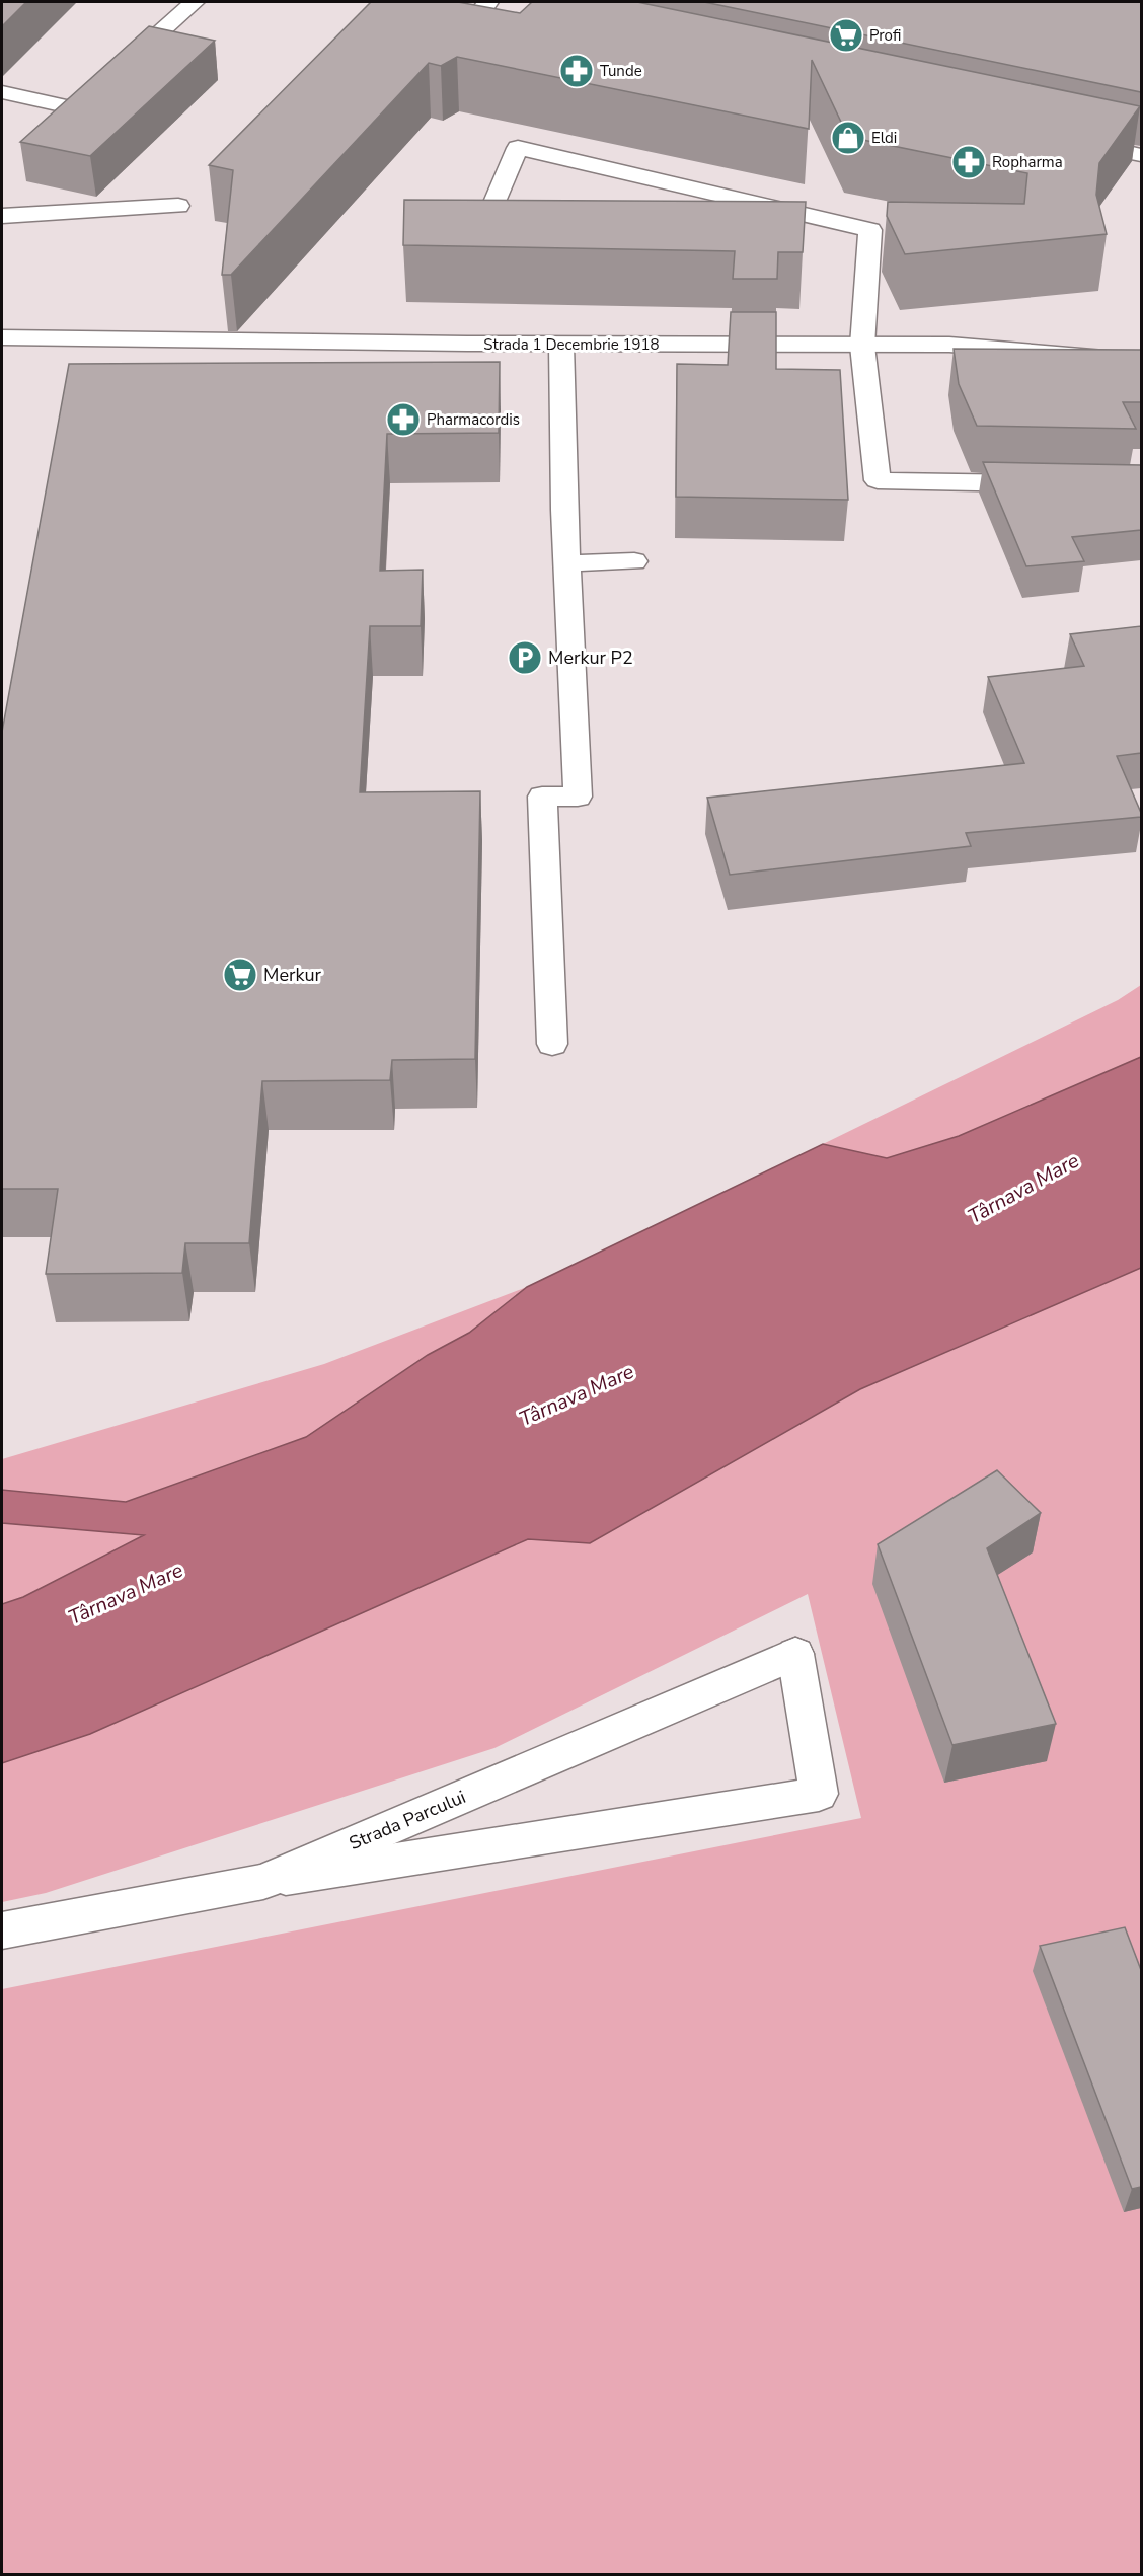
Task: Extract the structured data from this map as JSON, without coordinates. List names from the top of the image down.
{
  "streets": {
    "main road": ["Strada 1 Decembrie 1918", "Strada Parcului"]
  },
  "water": ["Târnava Mare"],
  "places": {
    "supermarket": ["Profi", "Merkur"],
    "pharmacy": ["Tunde", "Ropharma", "Pharmacordis"],
    "shop": ["Eldi"],
    "parking": ["Merkur P2"]
  }
}
